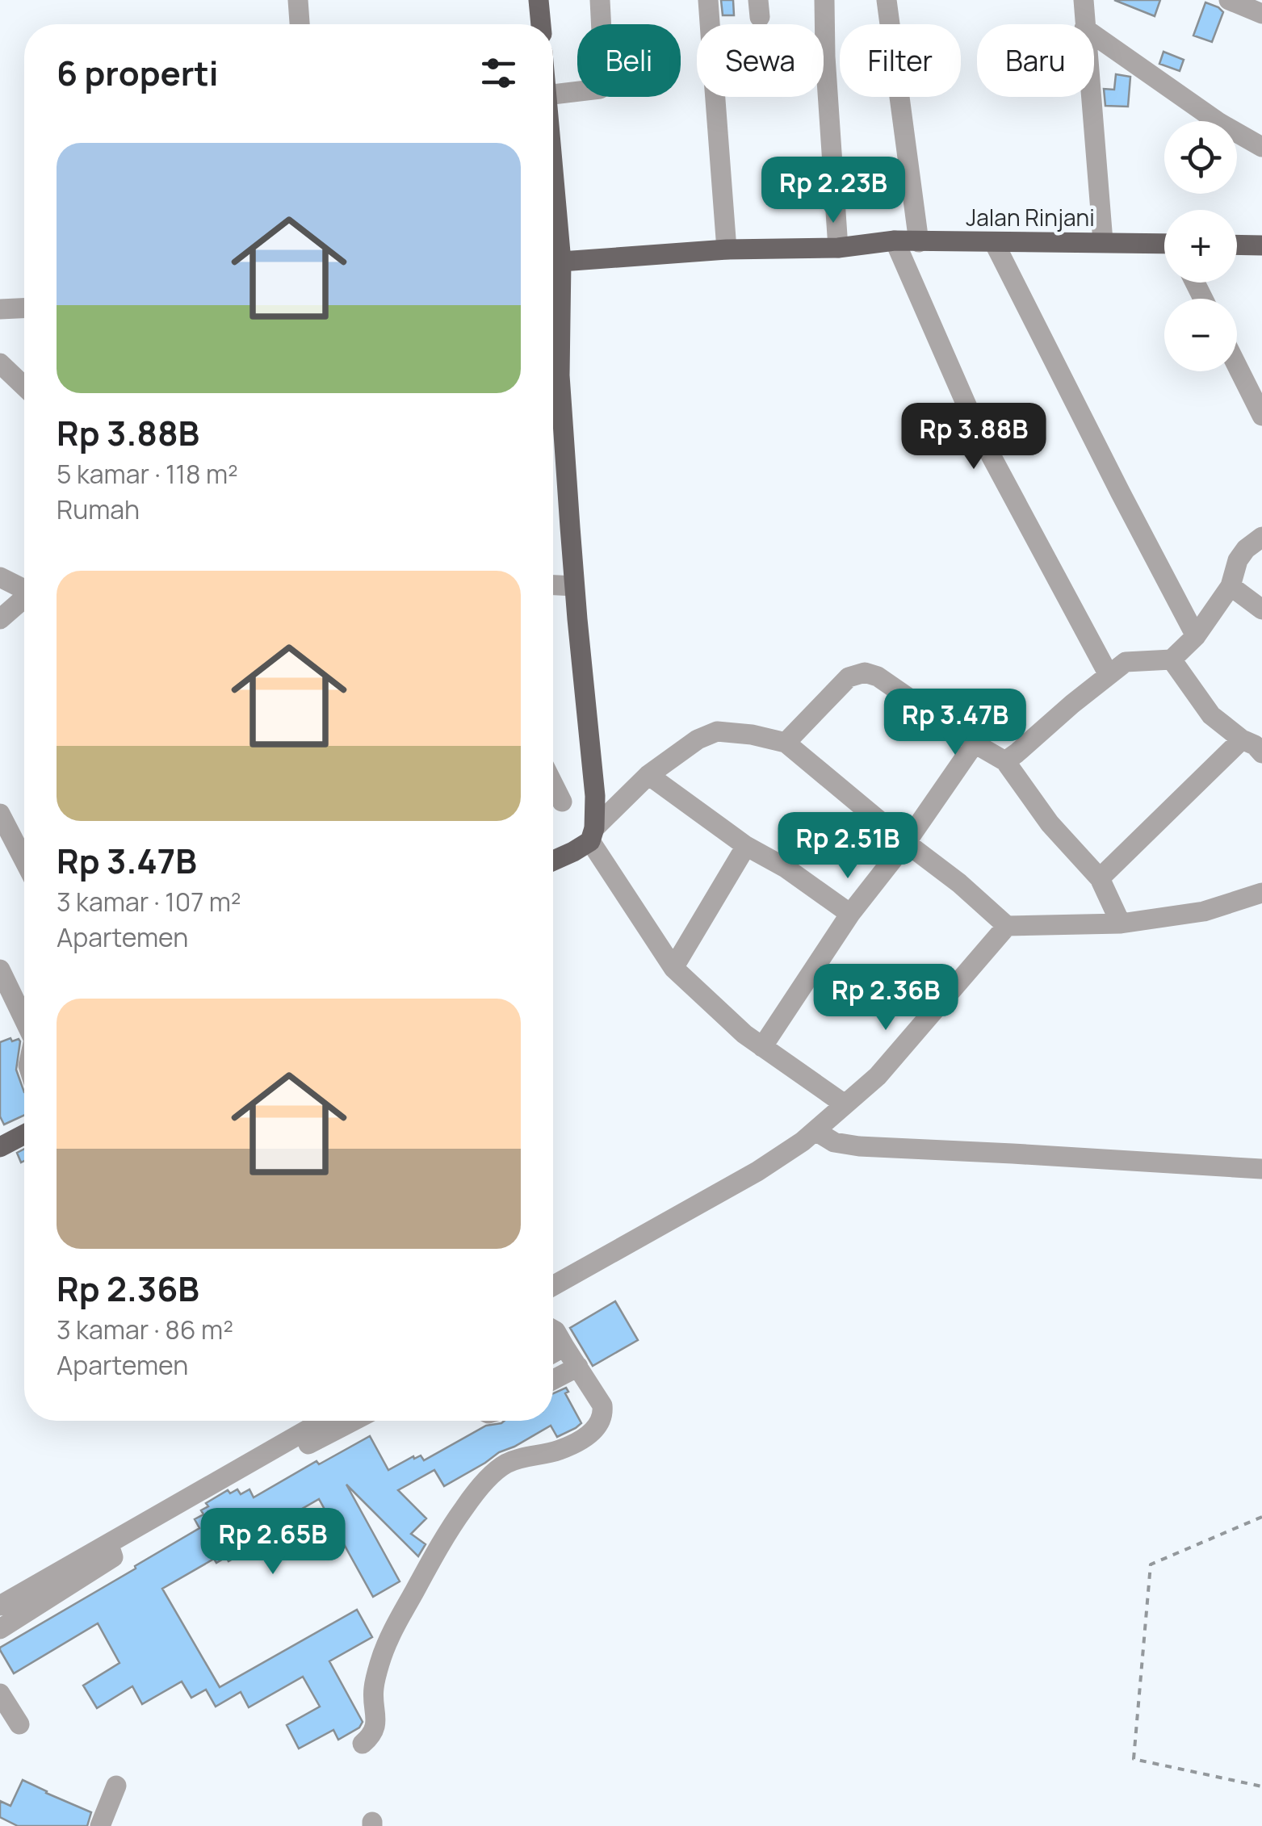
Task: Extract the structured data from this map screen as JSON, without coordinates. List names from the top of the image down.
{
  "streets": {
    "main road": ["Jalan Rinjani"]
  },
  "page": {
    "chip": [
      "Beli",
      "Sewa",
      "Filter",
      "Baru"
    ],
    "heading": "6 properti",
    "map_buttons": ["+", "−"],
    "list": [
      {
        "name": "Rp 3.88B",
        "note": "5 kamar · 118 m² · Rumah"
      },
      {
        "name": "Rp 3.47B",
        "note": "3 kamar · 107 m² · Apartemen"
      },
      {
        "name": "Rp 2.36B",
        "note": "3 kamar · 86 m² · Apartemen"
      }
    ],
    "price": [
      "Rp 2.23B",
      "Rp 3.88B",
      "Rp 3.47B",
      "Rp 2.51B",
      "Rp 2.36B",
      "Rp 2.65B"
    ]
  }
}
